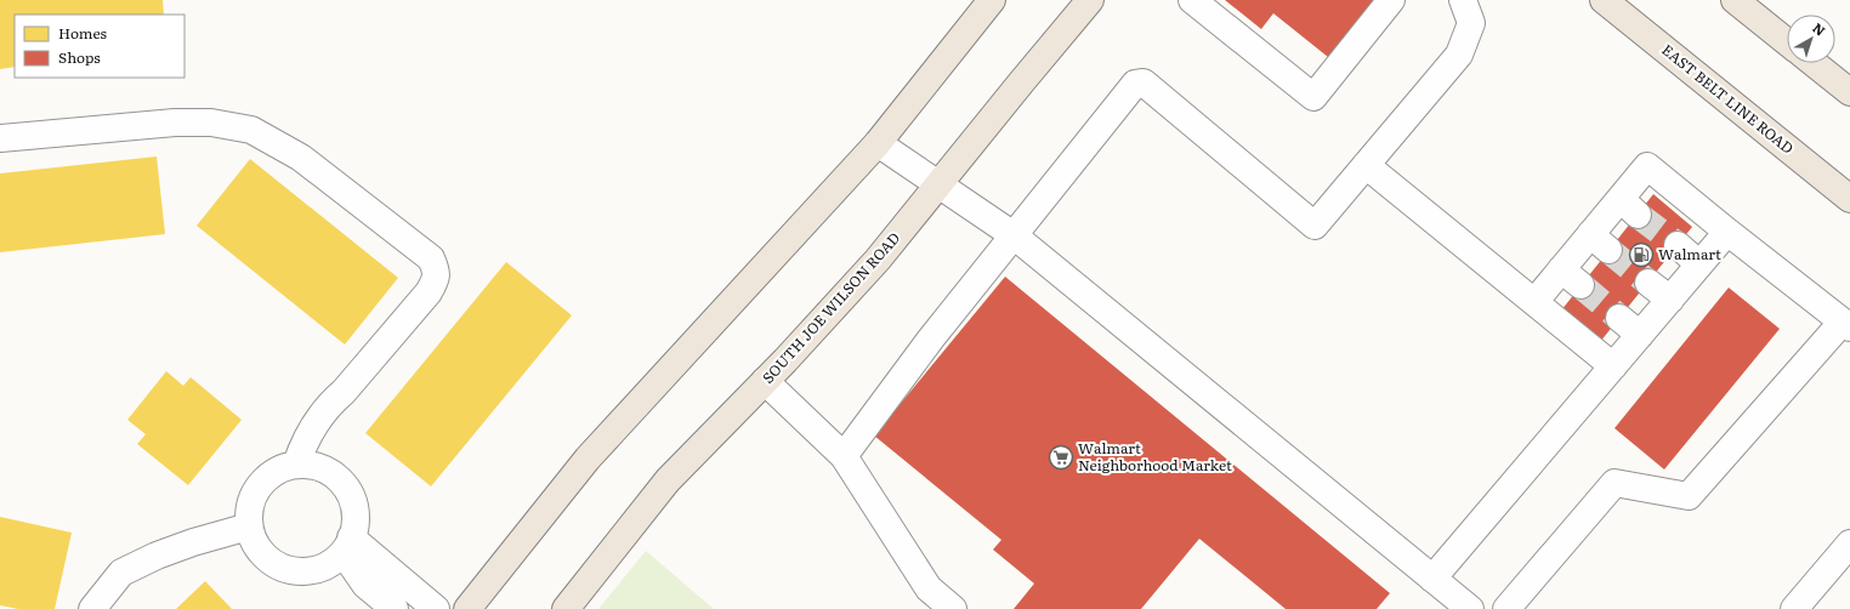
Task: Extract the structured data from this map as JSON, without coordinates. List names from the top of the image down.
{
  "streets": {
    "main road": ["EAST BELT LINE ROAD", "SOUTH JOE WILSON ROAD"]
  },
  "places": {
    "fuel station": ["Walmart"],
    "supermarket": ["Walmart Neighborhood Market"]
  },
  "legend": ["Homes", "Shops"],
  "north": "top right"
}
